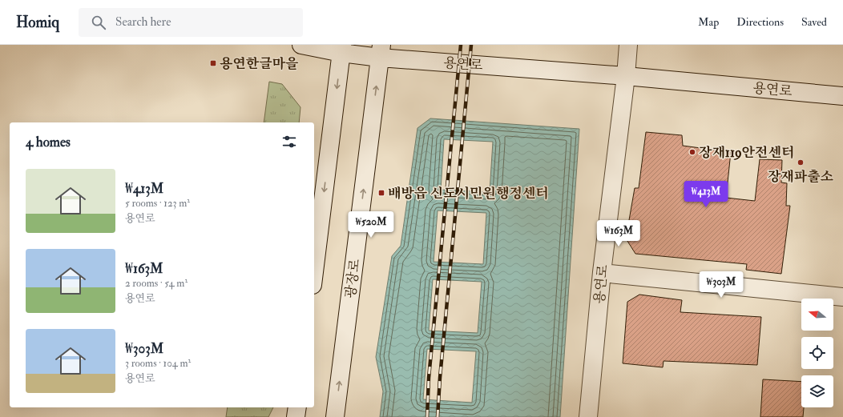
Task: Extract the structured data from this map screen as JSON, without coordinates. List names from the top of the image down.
{
  "streets": {
    "street": ["용연로", "광장로"]
  },
  "crossings": [
    ["용연로", "광장로"]
  ],
  "places": {
    "transit": ["용연한글마을", "배방읍 신도시민원행정센터"],
    "other": ["장재119안전센터", "장재파출소"]
  },
  "north": "left",
  "page": {
    "header": "Homiq",
    "search": "Search here",
    "nav": ["Map", "Directions", "Saved"],
    "heading": "4 homes",
    "list": [
      {
        "name": "₩413M",
        "note": "5 rooms · 123 m² · 용연로"
      },
      {
        "name": "₩163M",
        "note": "2 rooms · 54 m² · 용연로"
      },
      {
        "name": "₩303M",
        "note": "3 rooms · 104 m² · 용연로"
      }
    ],
    "price": [
      "₩413M",
      "₩520M",
      "₩163M",
      "₩303M"
    ]
  }
}
